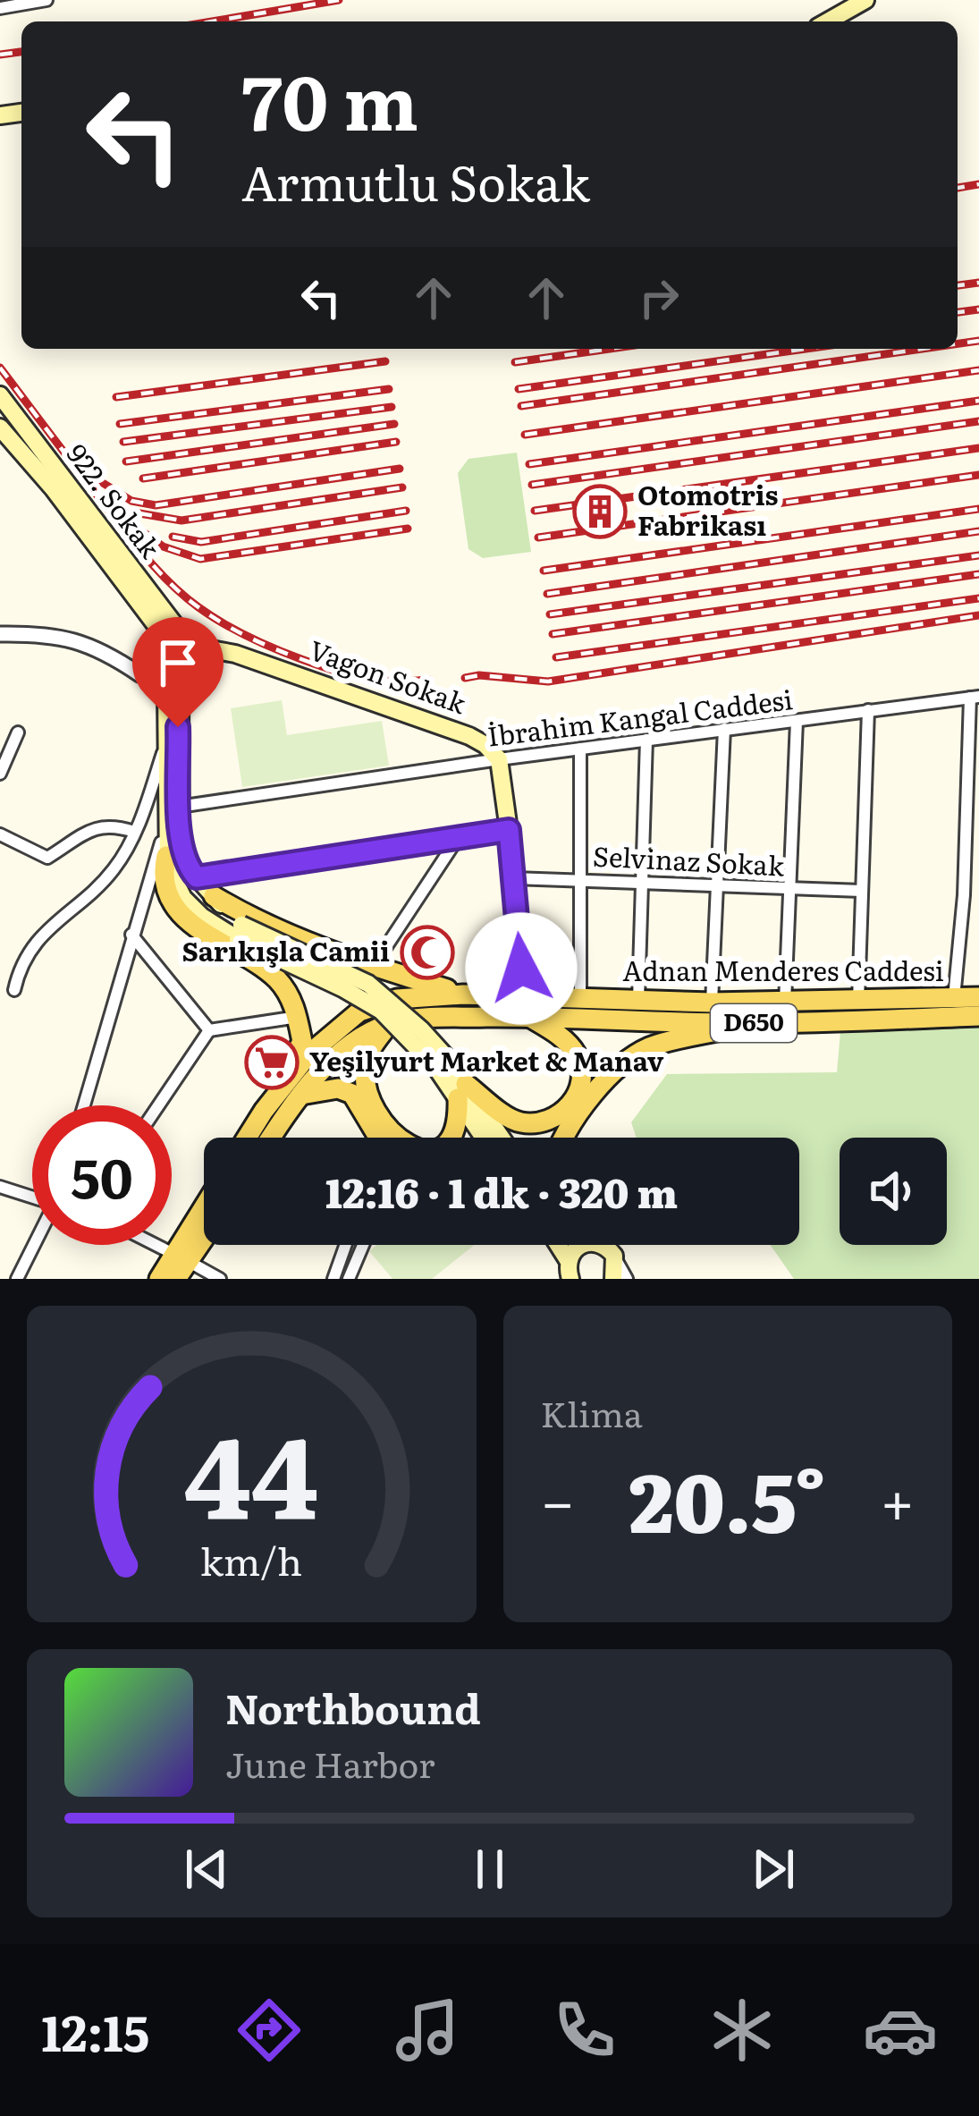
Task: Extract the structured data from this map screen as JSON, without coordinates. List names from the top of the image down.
{
  "streets": {
    "main road": [
      "922. Sokak",
      "Vagon Sokak",
      "Adnan Menderes Caddesi",
      "D650"
    ],
    "street": ["İbrahim Kangal Caddesi", "Selvinaz Sokak"]
  },
  "crossings": [
    ["922. Sokak", "Vagon Sokak"],
    ["Vagon Sokak", "İbrahim Kangal Caddesi"],
    ["Adnan Menderes Caddesi", "D650"]
  ],
  "places": {
    "building": ["Otomotris Fabrikası"],
    "mosque": ["Sarıkışla Camii"],
    "supermarket": ["Yeşilyurt Market & Manav"]
  },
  "page": {
    "turn": ["70 m", "Armutlu Sokak"],
    "limit": "50",
    "trip": "12:16 · 1 dk · 320 m",
    "tile": "Klima",
    "heat": ["−", "20.5°", "+"],
    "song": ["Northbound", "June Harbor"],
    "tabs": "12:15",
    "gauge": ["44", "km/h"]
  }
}
